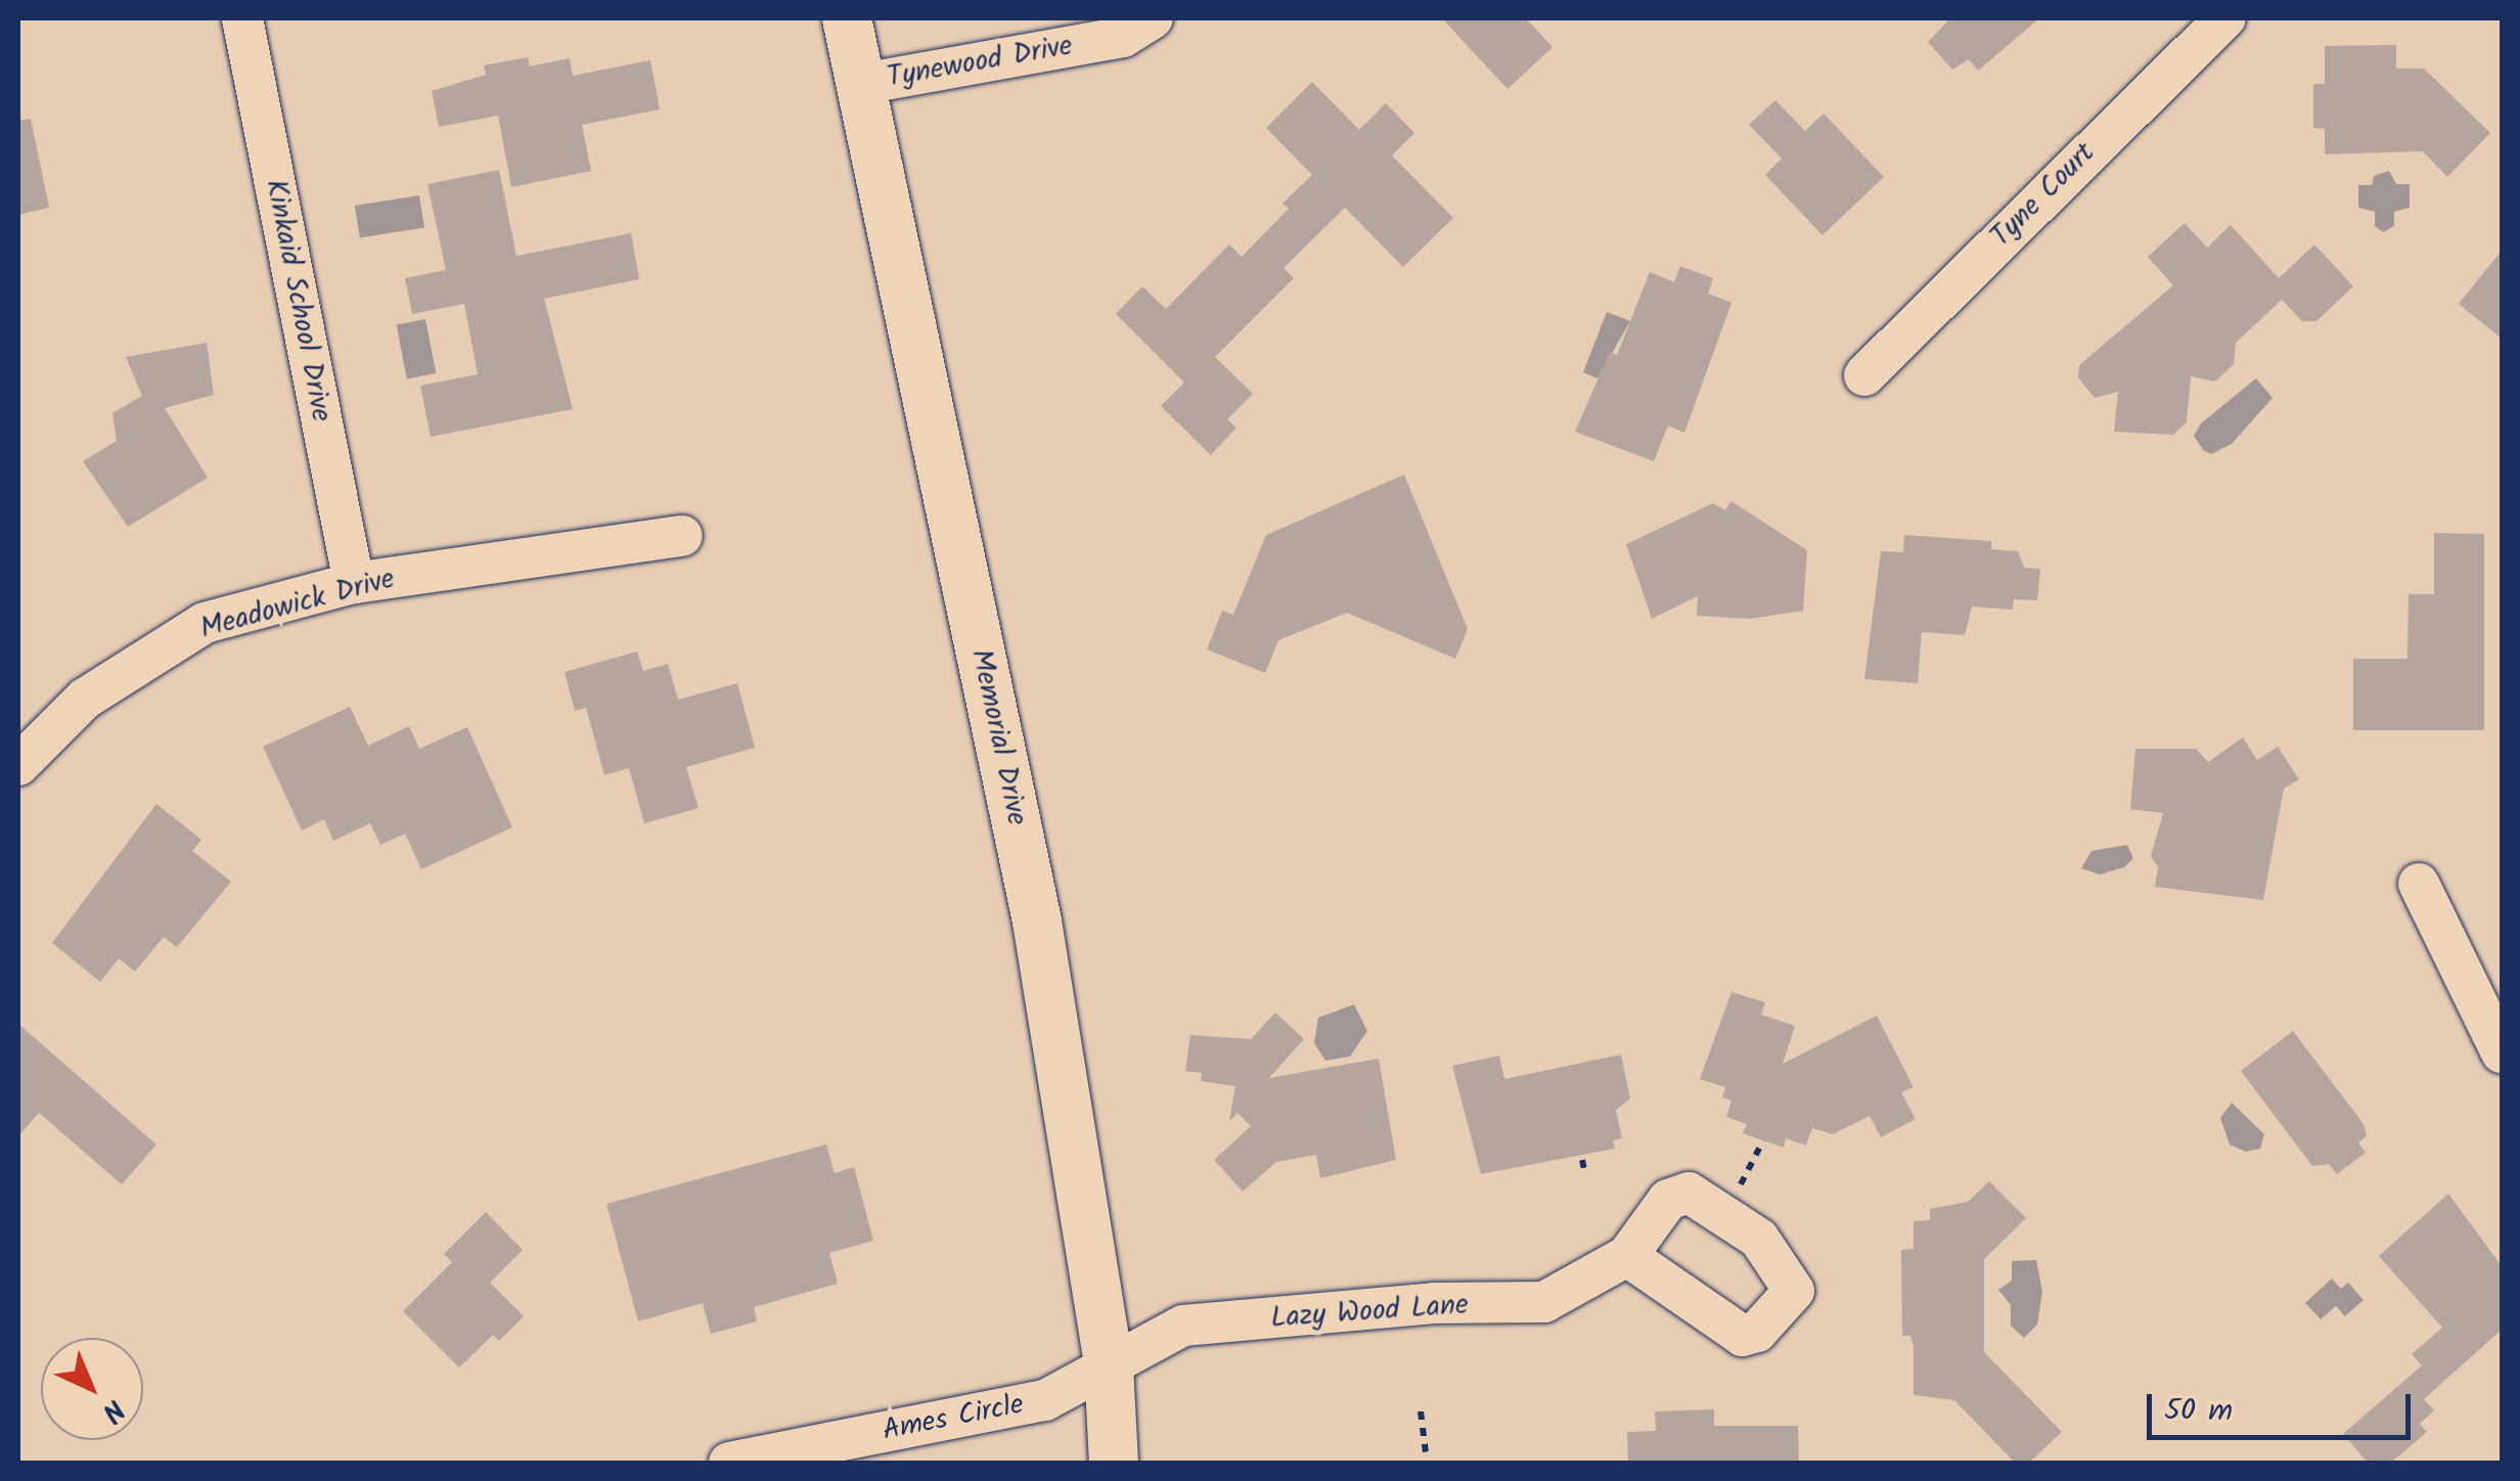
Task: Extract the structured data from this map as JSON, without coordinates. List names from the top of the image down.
{
  "streets": {
    "street": [
      "Tynewood Drive",
      "Tyne Court",
      "Kinkaid School Drive",
      "Meadowick Drive",
      "Memorial Drive",
      "Lazy Wood Lane",
      "Ames Circle"
    ]
  },
  "crossings": [
    ["Tynewood Drive", "Memorial Drive"],
    ["Kinkaid School Drive", "Meadowick Drive"],
    ["Memorial Drive", "Lazy Wood Lane"],
    ["Memorial Drive", "Ames Circle"],
    ["Lazy Wood Lane", "Ames Circle"]
  ],
  "scale_bar": "50 m",
  "north": "bottom right"
}
